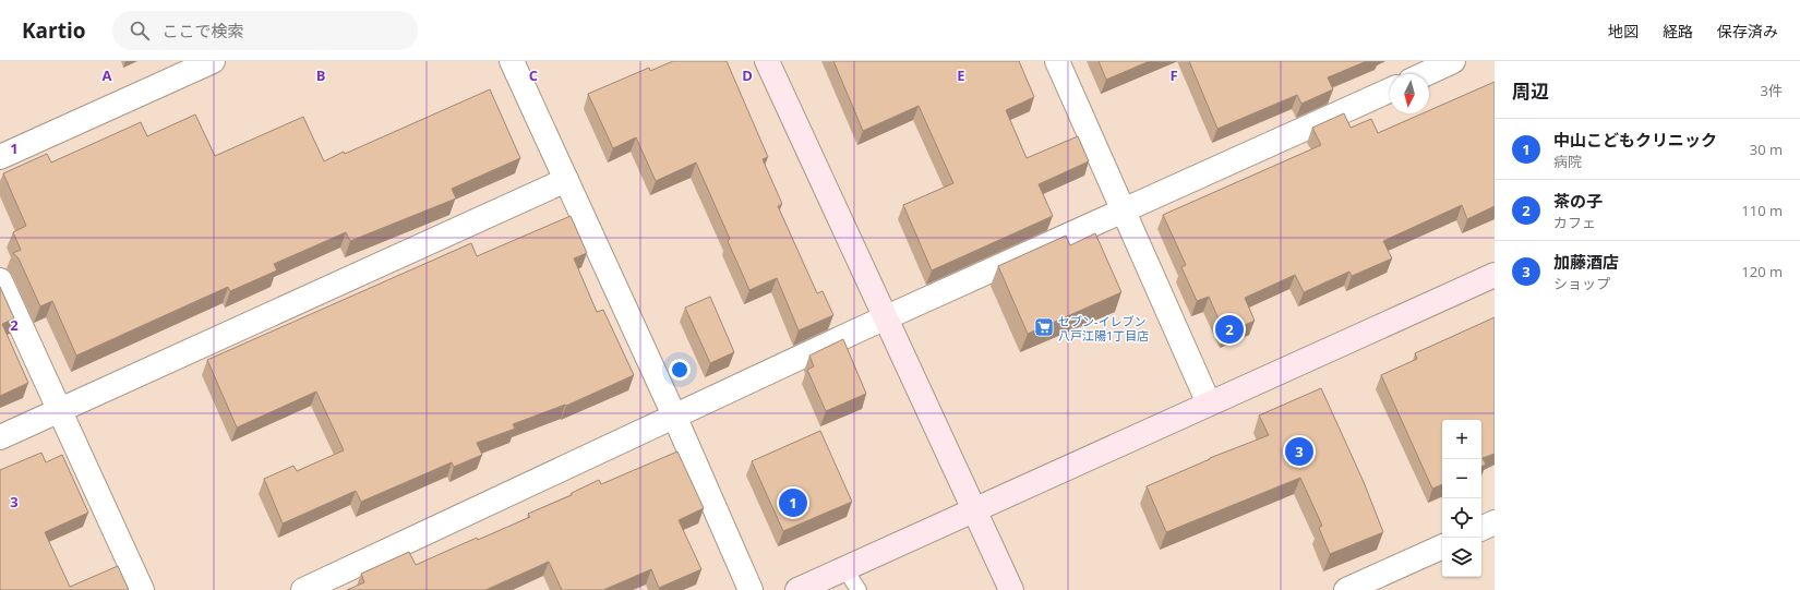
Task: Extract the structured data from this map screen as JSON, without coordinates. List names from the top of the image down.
{
  "places": {
    "supermarket": ["セブン-イレブン 八戸江陽1丁目店"]
  },
  "north": "bottom",
  "page": {
    "header": "Kartio",
    "search": "ここで検索",
    "nav": ["地図", "経路", "保存済み"],
    "heading": ["周辺", "3件"],
    "list": [
      {
        "mark": "1",
        "name": "中山こどもクリニック",
        "note": "病院",
        "value": "30 m"
      },
      {
        "mark": "2",
        "name": "茶の子",
        "note": "カフェ",
        "value": "110 m"
      },
      {
        "mark": "3",
        "name": "加藤酒店",
        "note": "ショップ",
        "value": "120 m"
      }
    ],
    "pins": ["2", "3", "1"],
    "map_buttons": ["+", "−"]
  },
  "grid": {
    "columns": [
      "A",
      "B",
      "C",
      "D",
      "E",
      "F"
    ],
    "rows": ["1", "2", "3"]
  }
}
